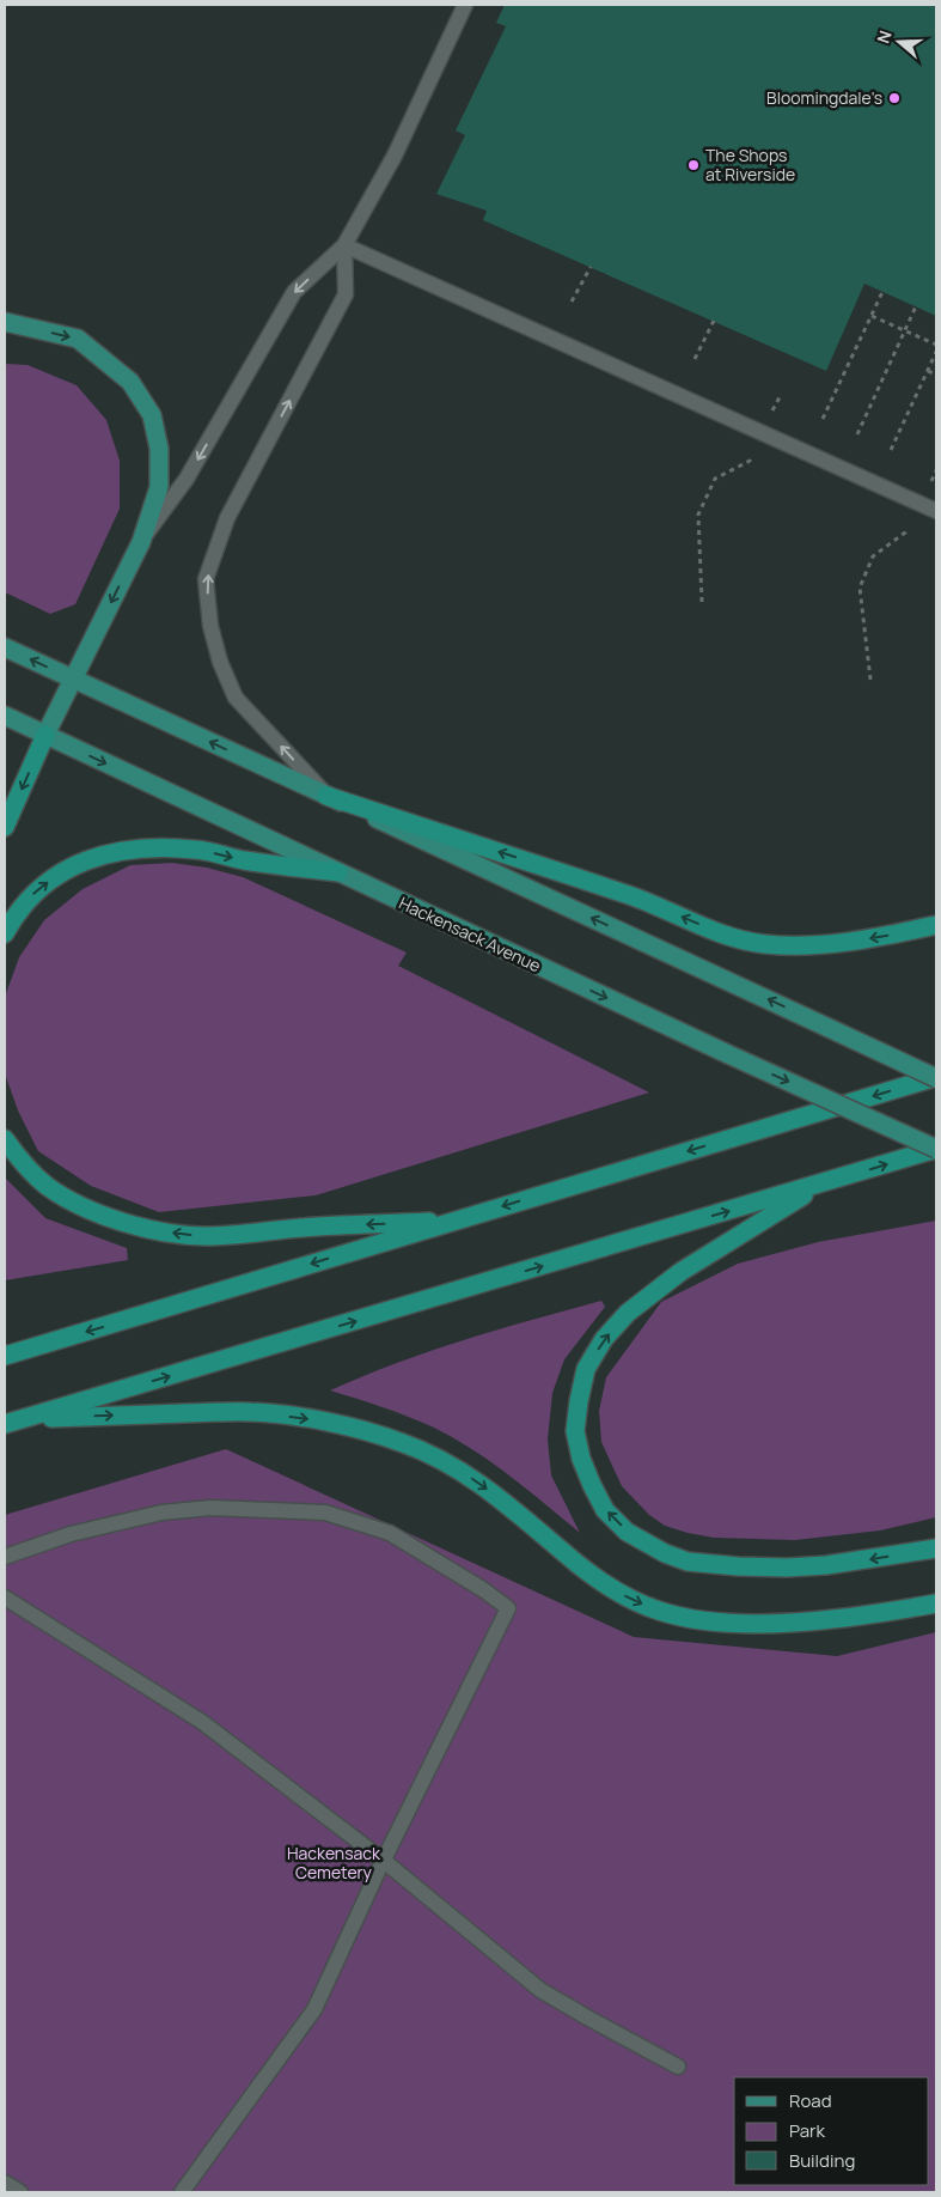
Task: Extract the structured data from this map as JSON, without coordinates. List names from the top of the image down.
{
  "streets": {
    "main road": ["Hackensack Avenue"]
  },
  "parks": ["Hackensack Cemetery"],
  "places": ["Bloomingdale's", "The Shops at Riverside"],
  "legend": ["Road", "Park", "Building"],
  "north": "left"
}
